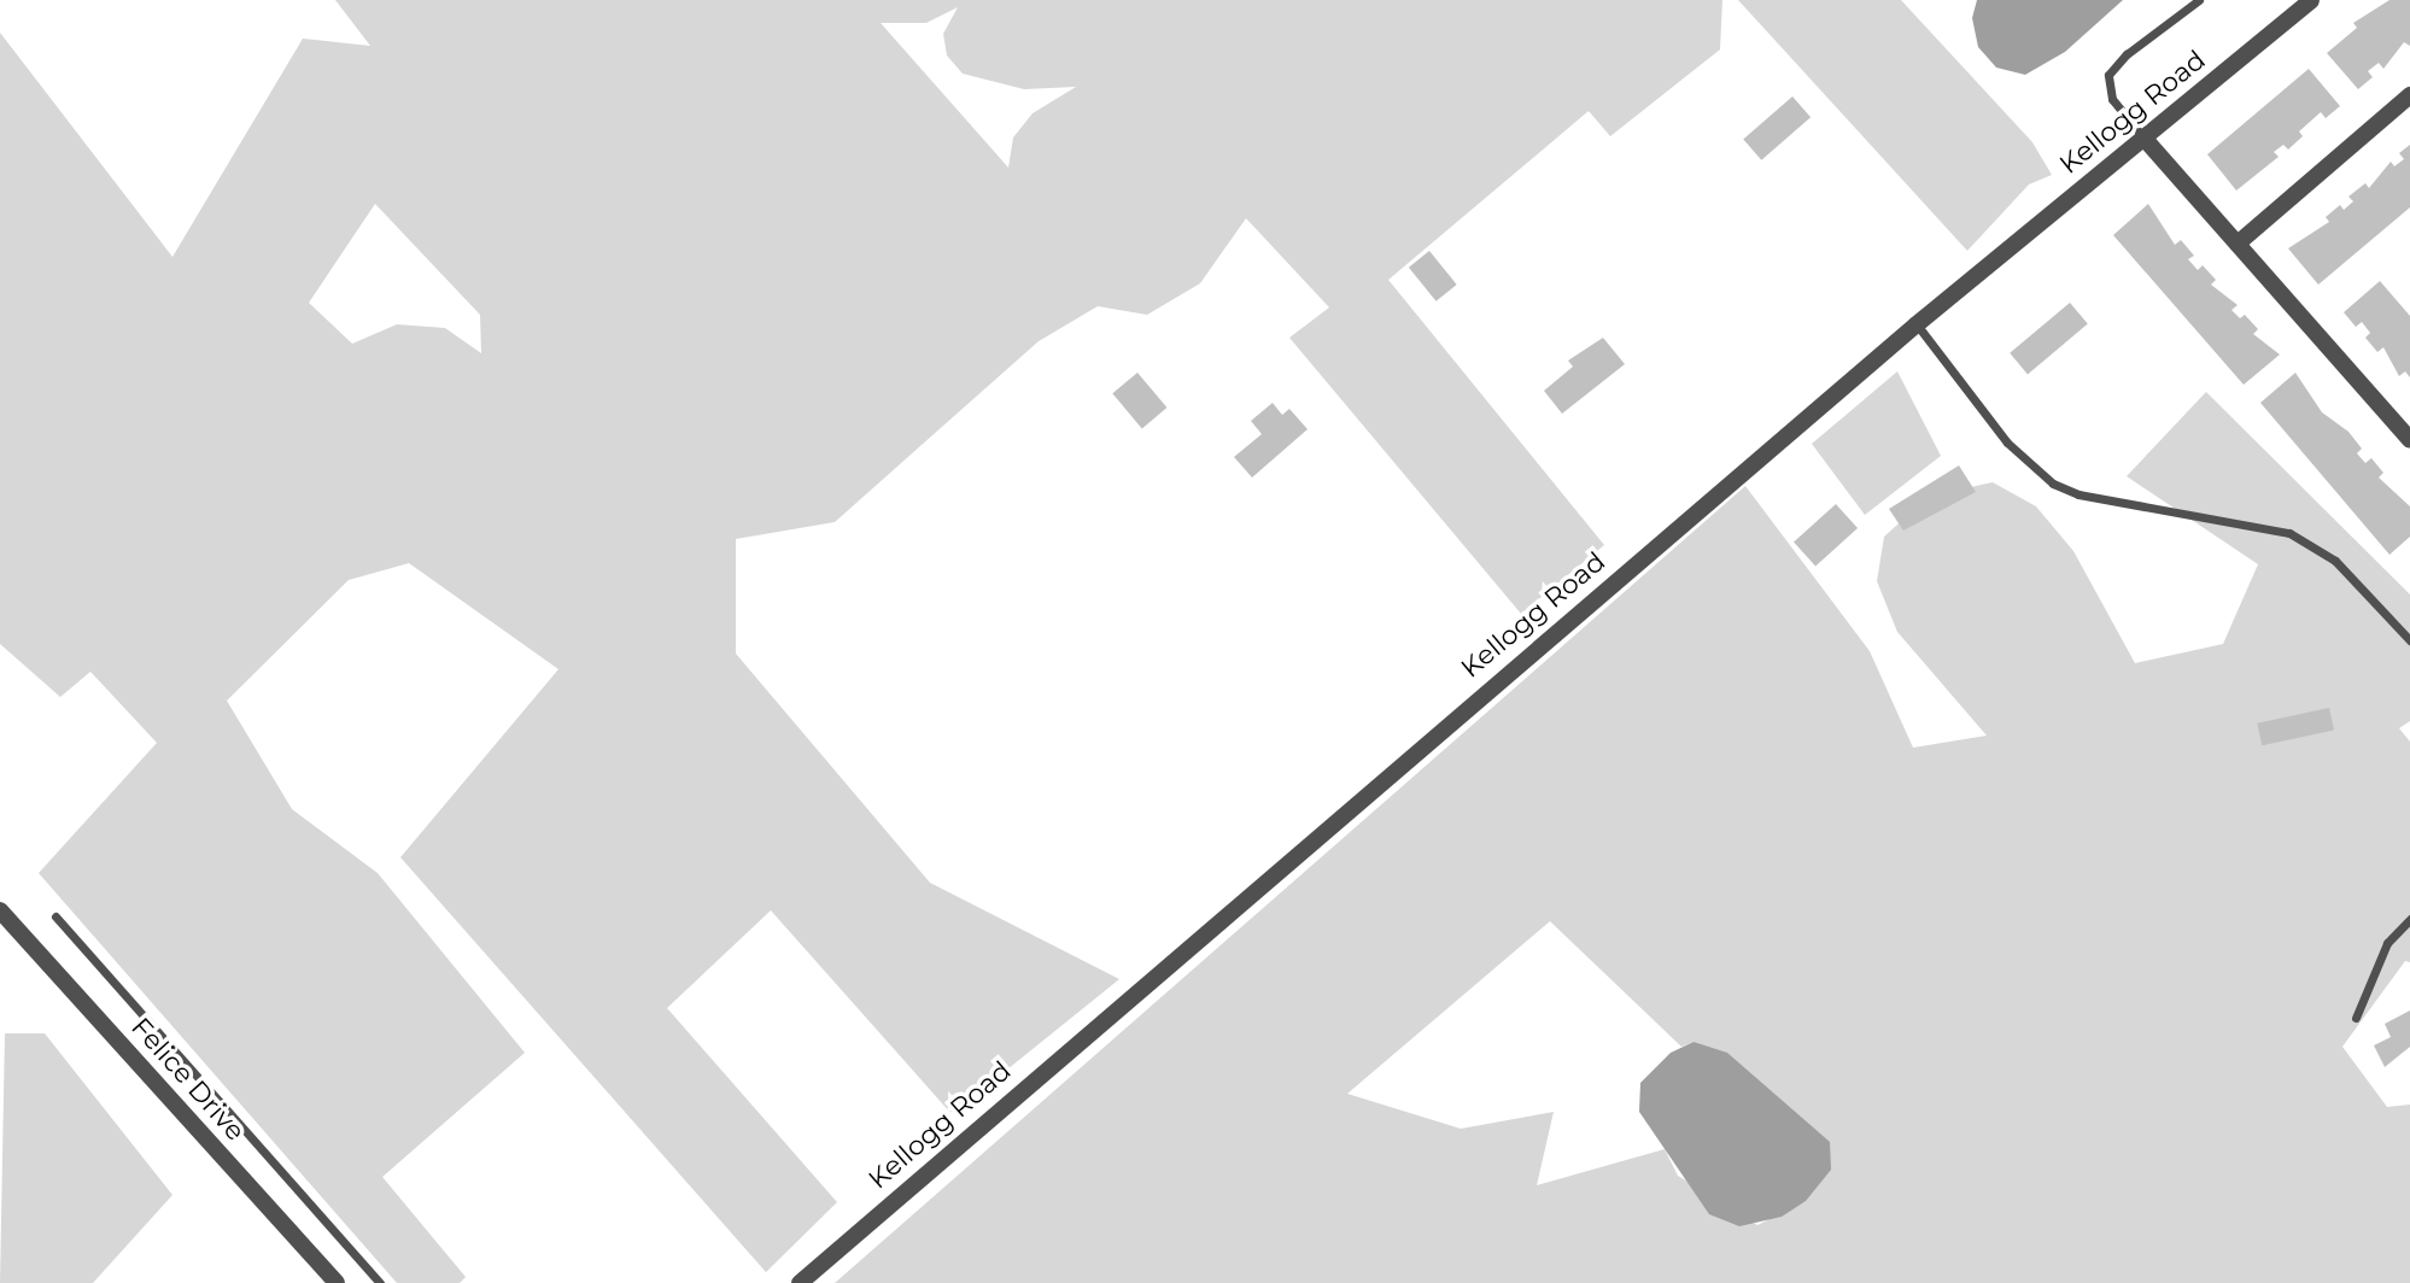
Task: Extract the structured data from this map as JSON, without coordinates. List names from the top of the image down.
{
  "streets": {
    "street": ["Kellogg Road", "Felice Drive"]
  }
}
